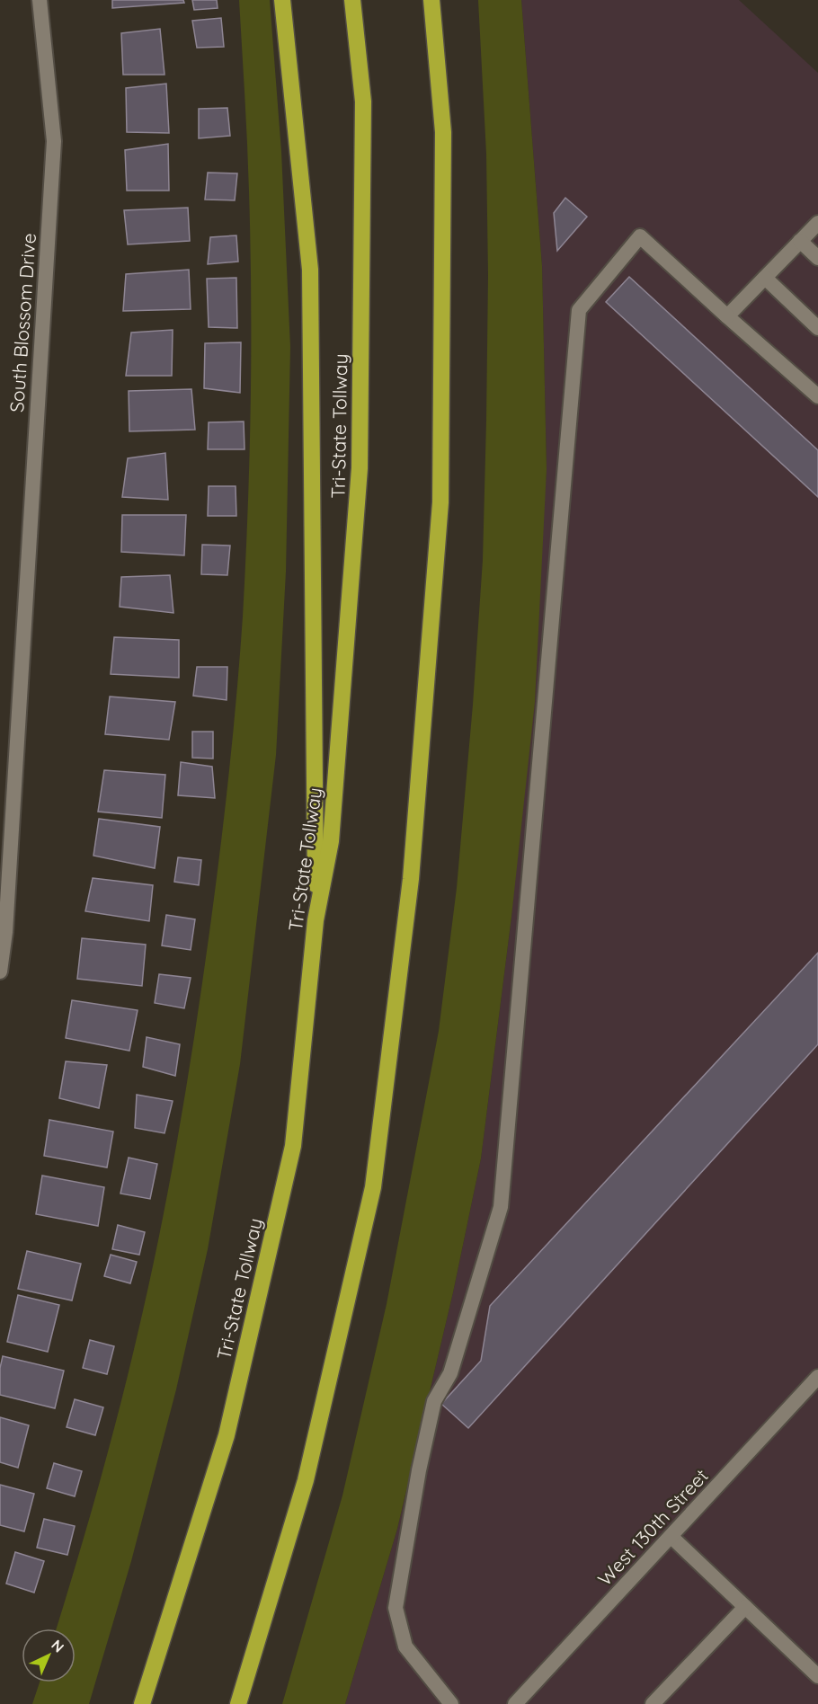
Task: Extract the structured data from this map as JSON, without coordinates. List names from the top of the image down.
{
  "streets": {
    "highway": ["Tri-State Tollway"],
    "street": ["South Blossom Drive", "West 130th Street"]
  },
  "north": "top right"
}
